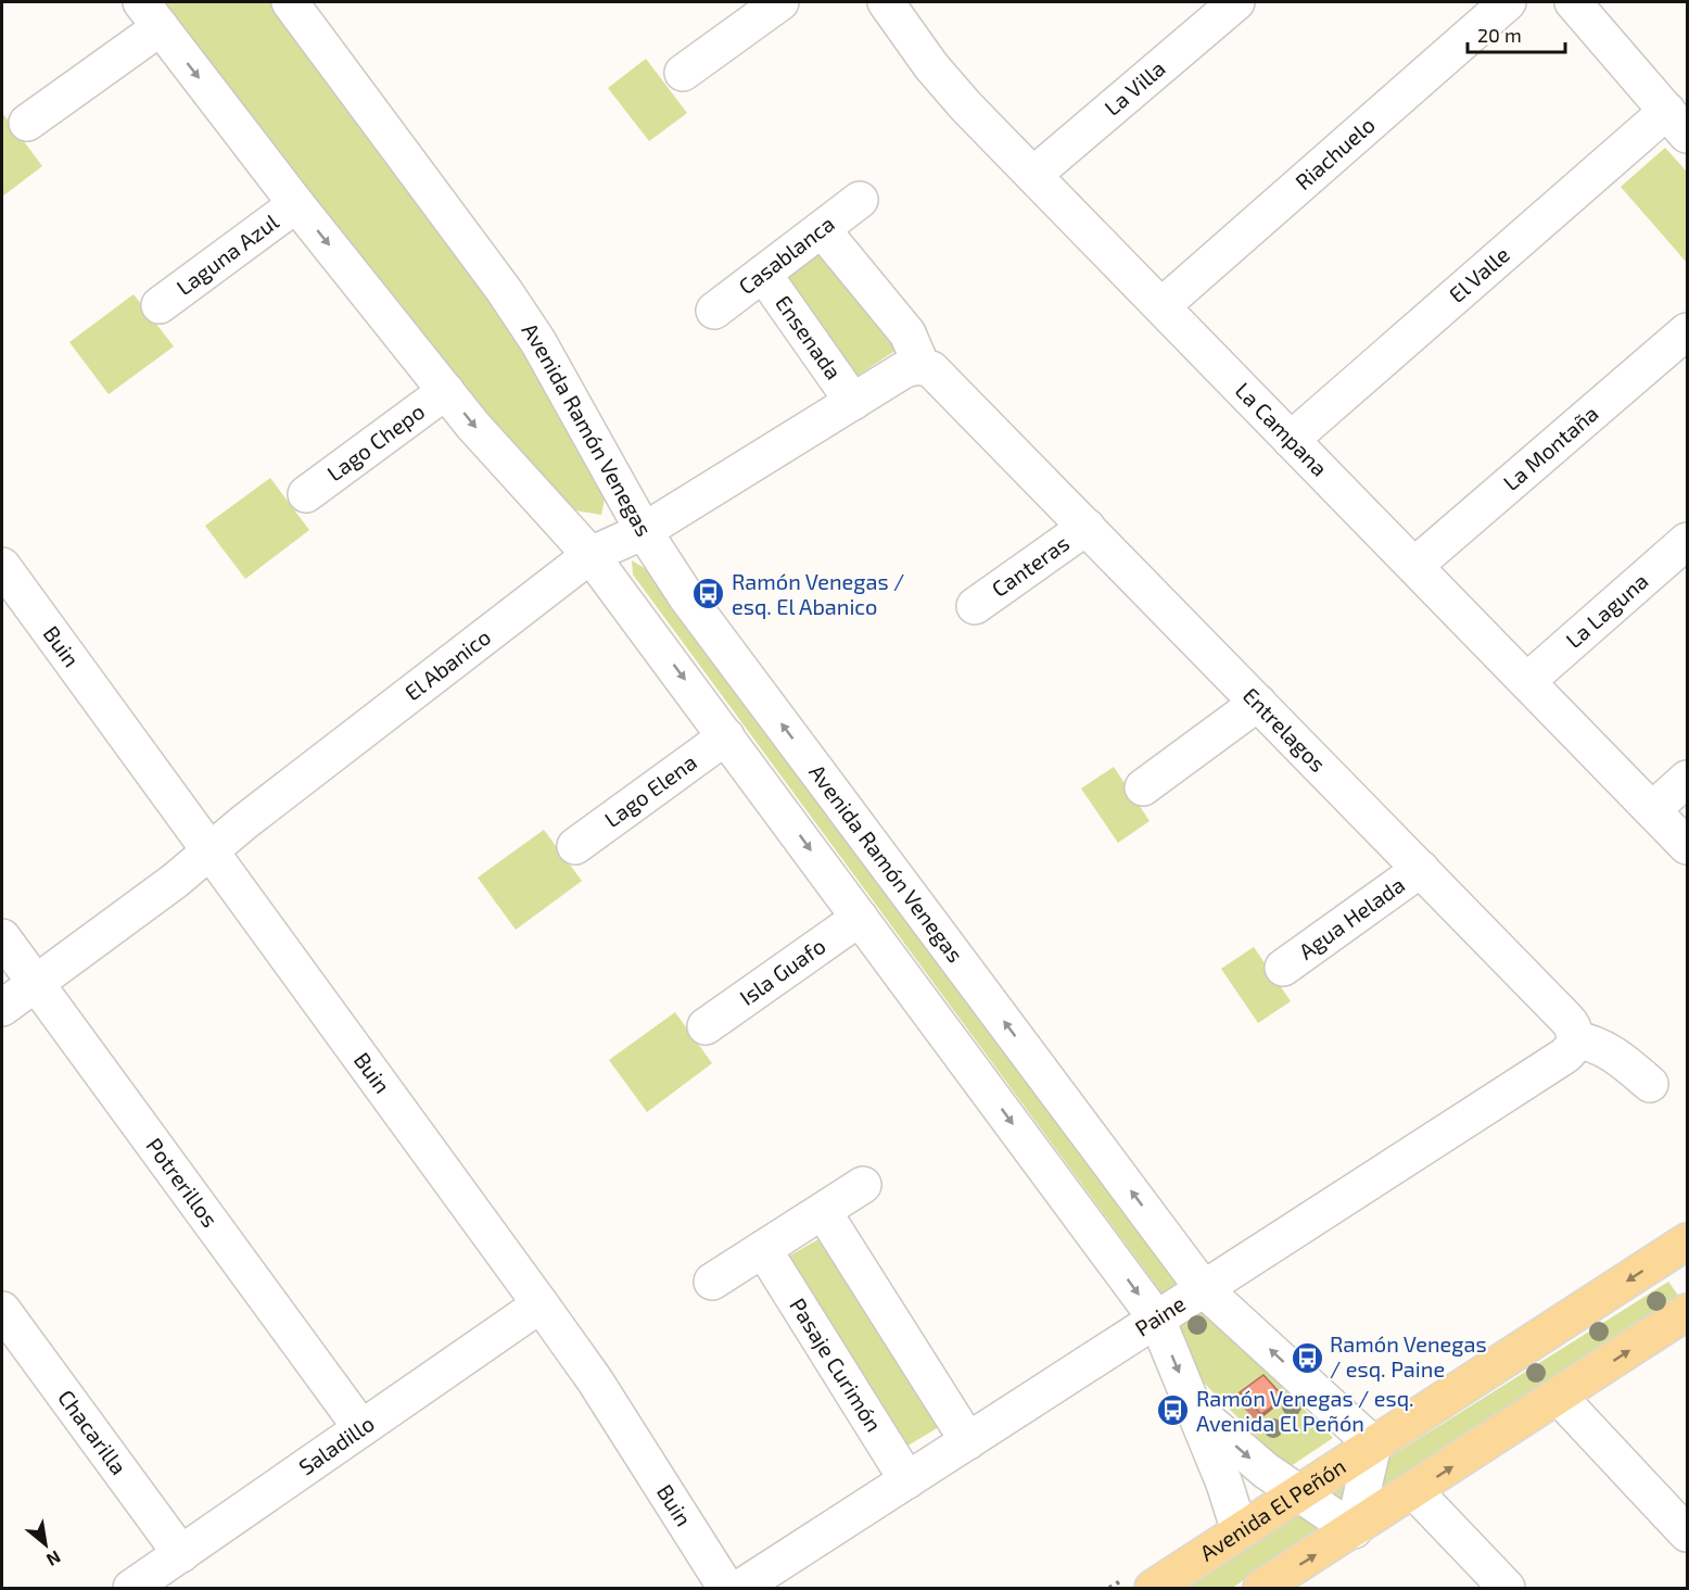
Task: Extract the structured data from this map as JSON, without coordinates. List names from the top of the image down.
{
  "streets": {
    "main road": ["Avenida El Peñón"],
    "street": [
      "La Villa",
      "Riachuelo",
      "Laguna Azul",
      "Casablanca",
      "El Valle",
      "Ensenada",
      "La Campana",
      "Avenida Ramón Venegas",
      "Lago Chepo",
      "La Montaña",
      "Canteras",
      "La Laguna",
      "Buin",
      "El Abanico",
      "Entrelagos",
      "Lago Elena",
      "Agua Helada",
      "Isla Guafo",
      "Potrerillos",
      "Paine",
      "Pasaje Curimón",
      "Chacarilla",
      "Saladillo"
    ]
  },
  "crossings": [
    ["La Villa", "La Campana"],
    ["Riachuelo", "La Campana"],
    ["Casablanca", "Ensenada"],
    ["El Valle", "La Campana"],
    ["Ensenada", "El Abanico"],
    ["La Campana", "La Montaña"],
    ["La Campana", "La Laguna"],
    ["Avenida Ramón Venegas", "El Abanico"],
    ["Avenida Ramón Venegas", "Paine"],
    ["Avenida Ramón Venegas", "Avenida El Peñón"],
    ["Canteras", "Entrelagos"],
    ["Buin", "El Abanico"],
    ["Buin", "Saladillo"],
    ["El Abanico", "Entrelagos"],
    ["El Abanico", "Potrerillos"],
    ["Entrelagos", "Agua Helada"],
    ["Entrelagos", "Paine"],
    ["Potrerillos", "Saladillo"],
    ["Paine", "Pasaje Curimón"],
    ["Chacarilla", "Saladillo"]
  ],
  "places": {
    "bus stop": ["Ramón Venegas / esq. El Abanico", "Ramón Venegas / esq. Paine", "Ramón Venegas / esq. Avenida El Peñón"]
  },
  "scale_bar": "20 m",
  "north": "bottom right"
}
